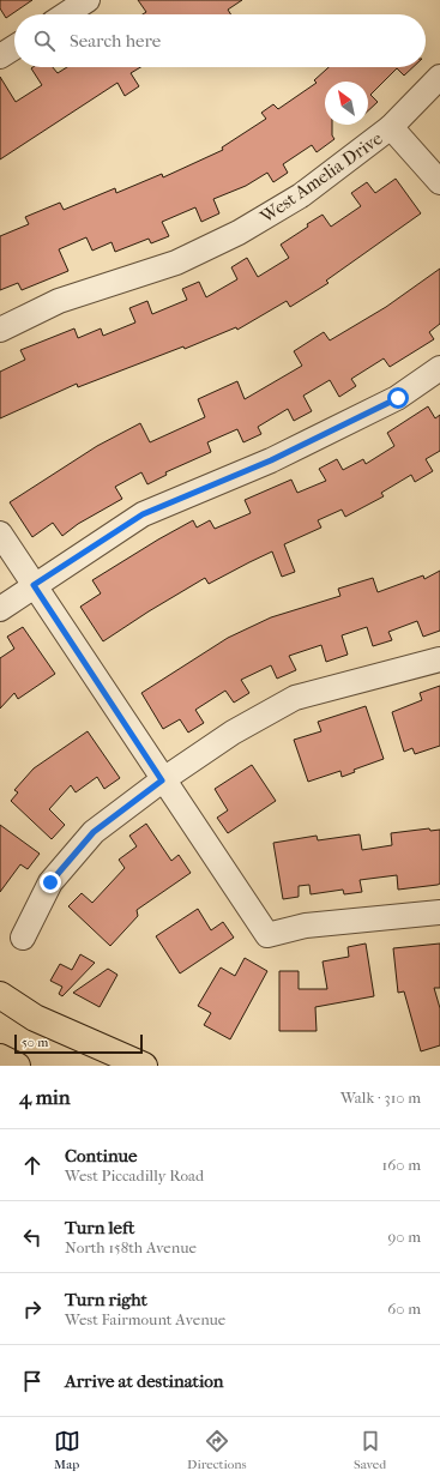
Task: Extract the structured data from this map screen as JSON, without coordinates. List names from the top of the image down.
{
  "streets": {
    "street": ["West Amelia Drive"]
  },
  "scale_bar": "50 m",
  "north": "top left",
  "page": {
    "search": "Search here",
    "scale": "50 m",
    "heading": ["4 min", "Walk · 310 m"],
    "list": [
      ["Continue", "West Piccadilly Road", "160 m"],
      ["Turn left", "North 158th Avenue", "90 m"],
      ["Turn right", "West Fairmount Avenue", "60 m"],
      "Arrive at destination"
    ],
    "nav": ["Map", "Directions", "Saved"]
  }
}
